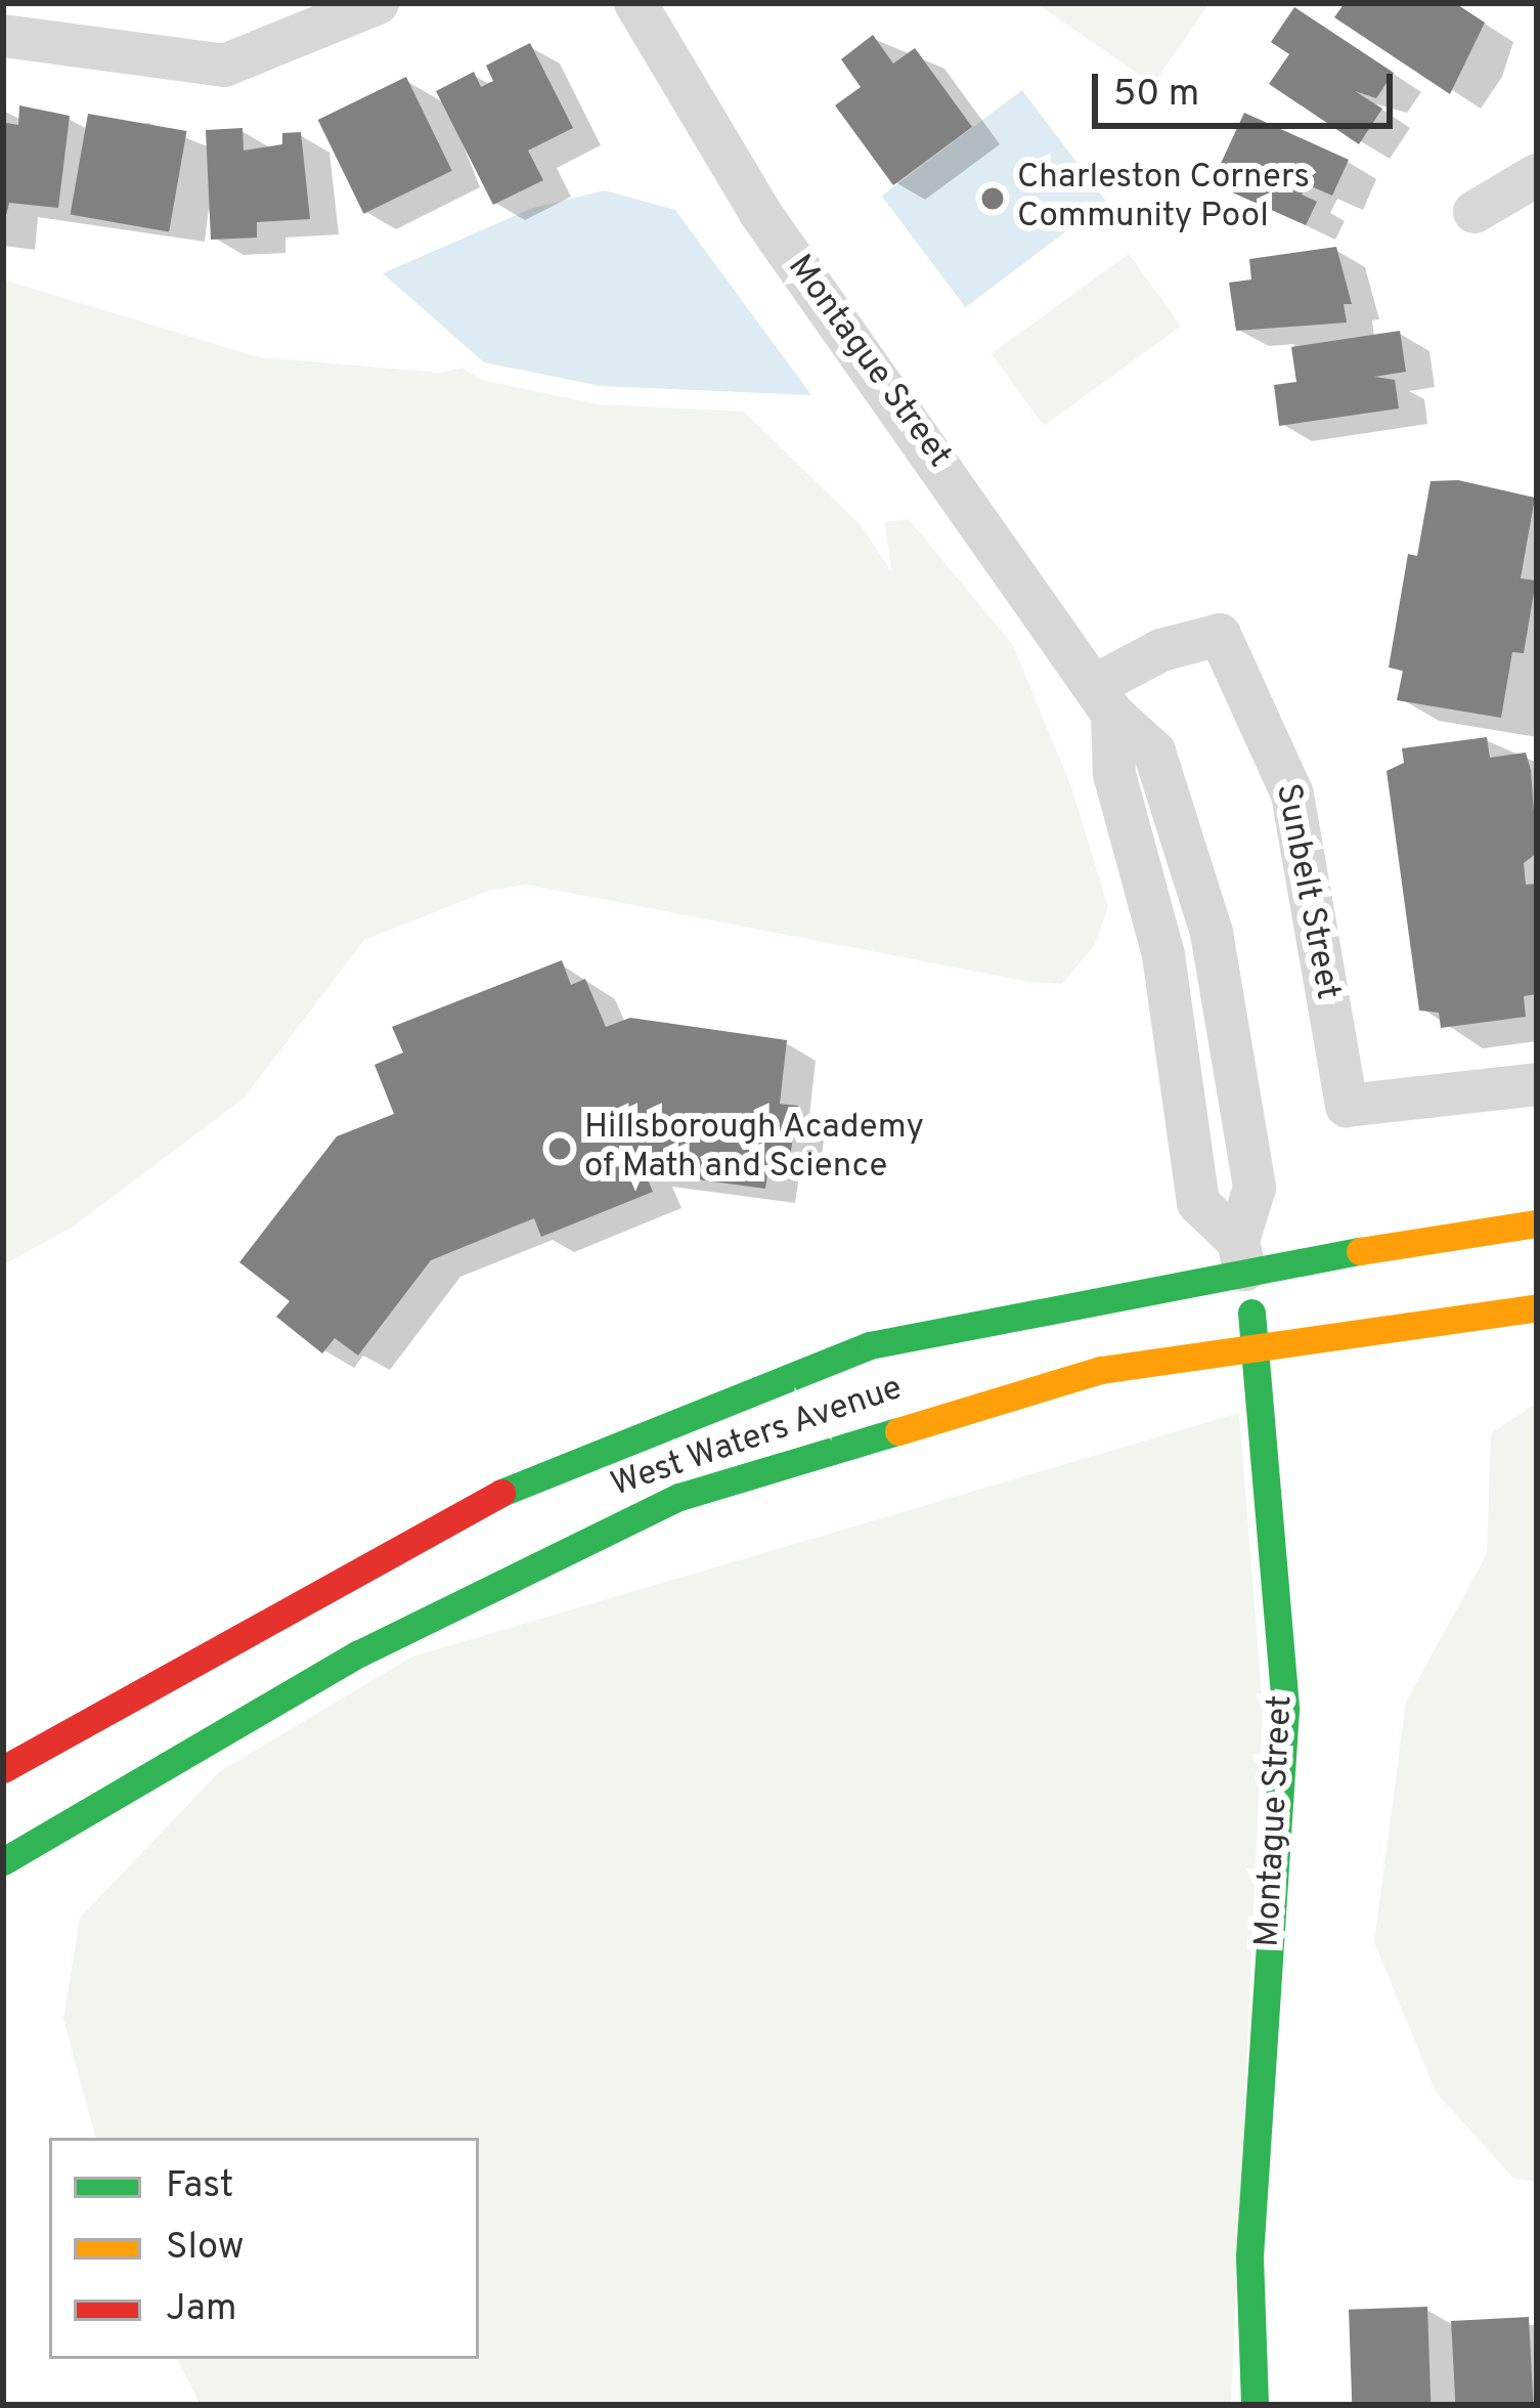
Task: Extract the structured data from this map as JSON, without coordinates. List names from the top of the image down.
{
  "streets": {
    "street": ["Montague Street", "Sunbelt Street", "West Waters Avenue"]
  },
  "crossings": [
    ["Montague Street", "Sunbelt Street"],
    ["Montague Street", "West Waters Avenue"]
  ],
  "places": ["Charleston Corners Community Pool", "Hillsborough Academy of Math and Science"],
  "legend": ["Fast", "Slow", "Jam"],
  "scale_bar": "50 m"
}
